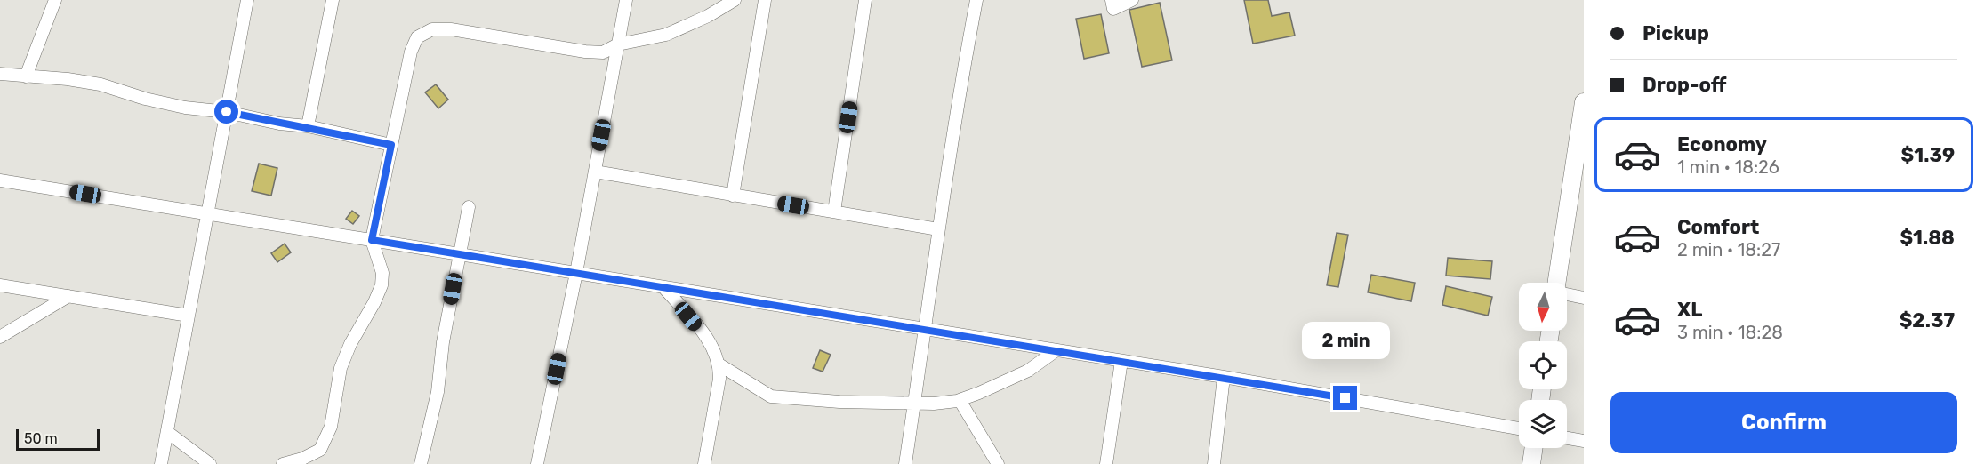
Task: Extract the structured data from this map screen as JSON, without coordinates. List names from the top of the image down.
{
  "scale_bar": "50 m",
  "north": "bottom",
  "page": {
    "banner": ["Pickup", "Drop-off"],
    "list": [
      {
        "name": "Economy",
        "note": "1 min · 18:26",
        "value": "$1.39"
      },
      {
        "name": "Comfort",
        "note": "2 min · 18:27",
        "value": "$1.88"
      },
      {
        "name": "XL",
        "note": "3 min · 18:28",
        "value": "$2.37"
      }
    ],
    "bubble": "2 min",
    "buttons": "Confirm",
    "scale": "50 m"
  }
}
